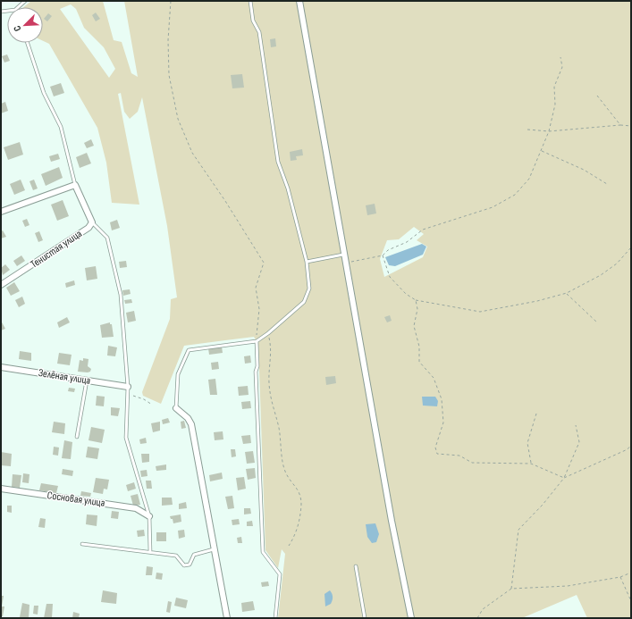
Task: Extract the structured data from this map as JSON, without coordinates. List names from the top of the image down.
{
  "streets": {
    "street": ["Тенистая улица", "Зелёная улица", "Сосновая улица"]
  },
  "north": "bottom left"
}
